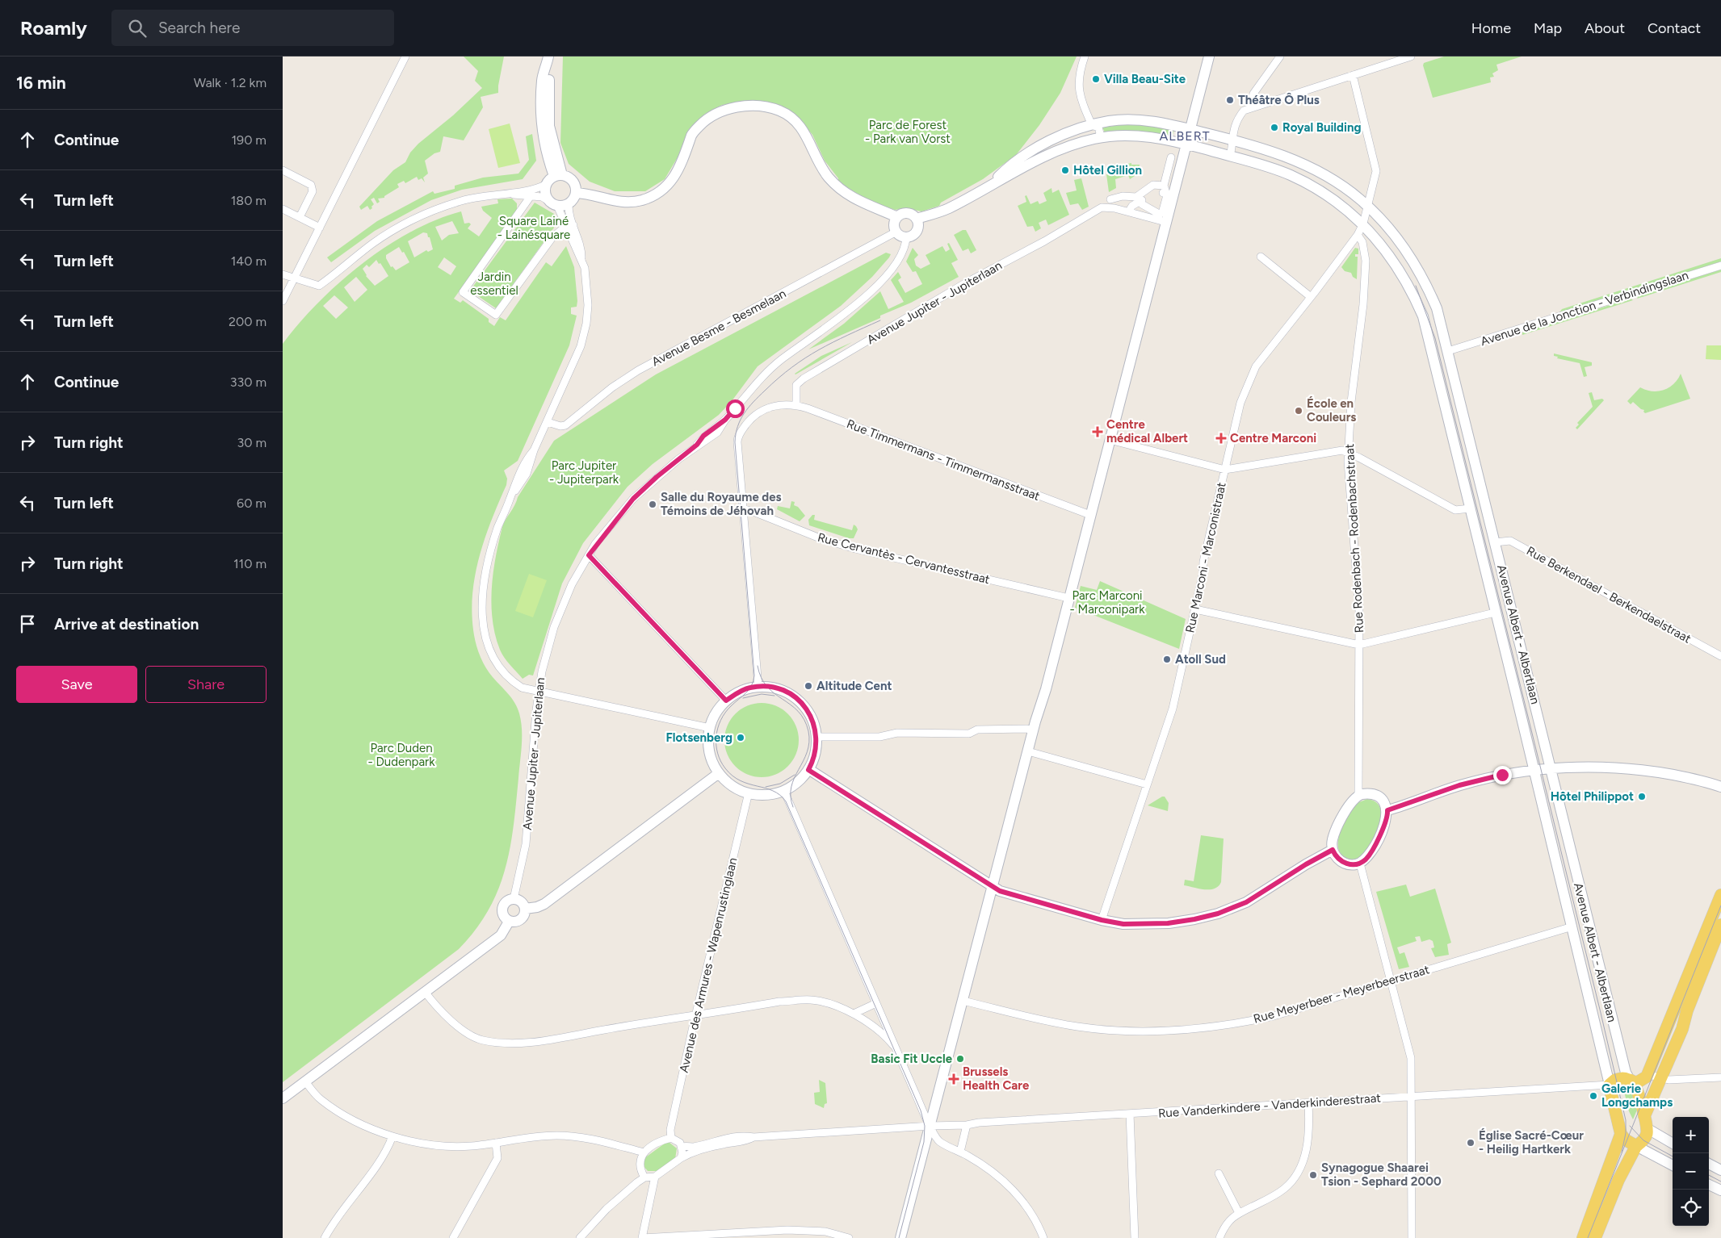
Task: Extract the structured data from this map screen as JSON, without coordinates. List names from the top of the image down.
{
  "streets": {
    "main road": ["Avenue Albert - Albertlaan"],
    "street": [
      "Avenue Jupiter - Jupiterlaan",
      "Avenue de la Jonction - Verbindingslaan",
      "Avenue Besme - Besmelaan",
      "Rue Timmermans - Timmermansstraat",
      "Rue Rodenbach - Rodenbachstraat",
      "Rue Marconi - Marconistraat",
      "Rue Cervantès - Cervantesstraat",
      "Rue Berkendael - Berkendaelstraat",
      "Avenue des Armures - Wapenrustinglaan",
      "Rue Meyerbeer - Meyerbeerstraat",
      "Rue Vanderkindere - Vanderkinderestraat"
    ]
  },
  "crossings": [
    ["Avenue Jupiter - Jupiterlaan", "Avenue Besme - Besmelaan"],
    ["Avenue Jupiter - Jupiterlaan", "Rue Timmermans - Timmermansstraat"],
    ["Avenue de la Jonction - Verbindingslaan", "Avenue Albert - Albertlaan"],
    ["Rue Rodenbach - Rodenbachstraat", "Rue Marconi - Marconistraat"],
    ["Rue Marconi - Marconistraat", "Avenue Albert - Albertlaan"],
    ["Rue Berkendael - Berkendaelstraat", "Avenue Albert - Albertlaan"],
    ["Avenue Albert - Albertlaan", "Rue Meyerbeer - Meyerbeerstraat"],
    ["Avenue Albert - Albertlaan", "Rue Vanderkindere - Vanderkinderestraat"]
  ],
  "districts": ["ALBERT"],
  "parks": [
    "Parc de Forest - Park van Vorst",
    "Square Lainé - Lainésquare",
    "Jardin essentiel",
    "Parc Jupiter - Jupiterpark",
    "Parc Marconi - Marconipark",
    "Parc Duden - Dudenpark"
  ],
  "places": {
    "other": [
      "Villa Beau-Site",
      "Théâtre Ô Plus",
      "Royal Building",
      "Hôtel Gillion",
      "École en Couleurs",
      "Salle du Royaume des Témoins de Jéhovah",
      "Atoll Sud",
      "Altitude Cent",
      "Flotsenberg",
      "Hôtel Philippot",
      "Basic Fit Uccle",
      "Galerie Longchamps",
      "Église Sacré-Cœur - Heilig Hartkerk",
      "Synagogue Shaarei Tsion - Sephard 2000"
    ],
    "health": ["Centre médical Albert", "Centre Marconi", "Brussels Health Care"]
  },
  "page": {
    "header": "Roamly",
    "search": "Search here",
    "nav": [
      "Home",
      "Map",
      "About",
      "Contact"
    ],
    "heading": ["16 min", "Walk · 1.2 km"],
    "list": [
      ["Continue", "190 m"],
      ["Turn left", "180 m"],
      ["Turn left", "140 m"],
      ["Turn left", "200 m"],
      ["Continue", "330 m"],
      ["Turn right", "30 m"],
      ["Turn left", "60 m"],
      ["Turn right", "110 m"],
      "Arrive at destination"
    ],
    "buttons": ["Save", "Share"],
    "map_buttons": ["+", "−"]
  }
}
